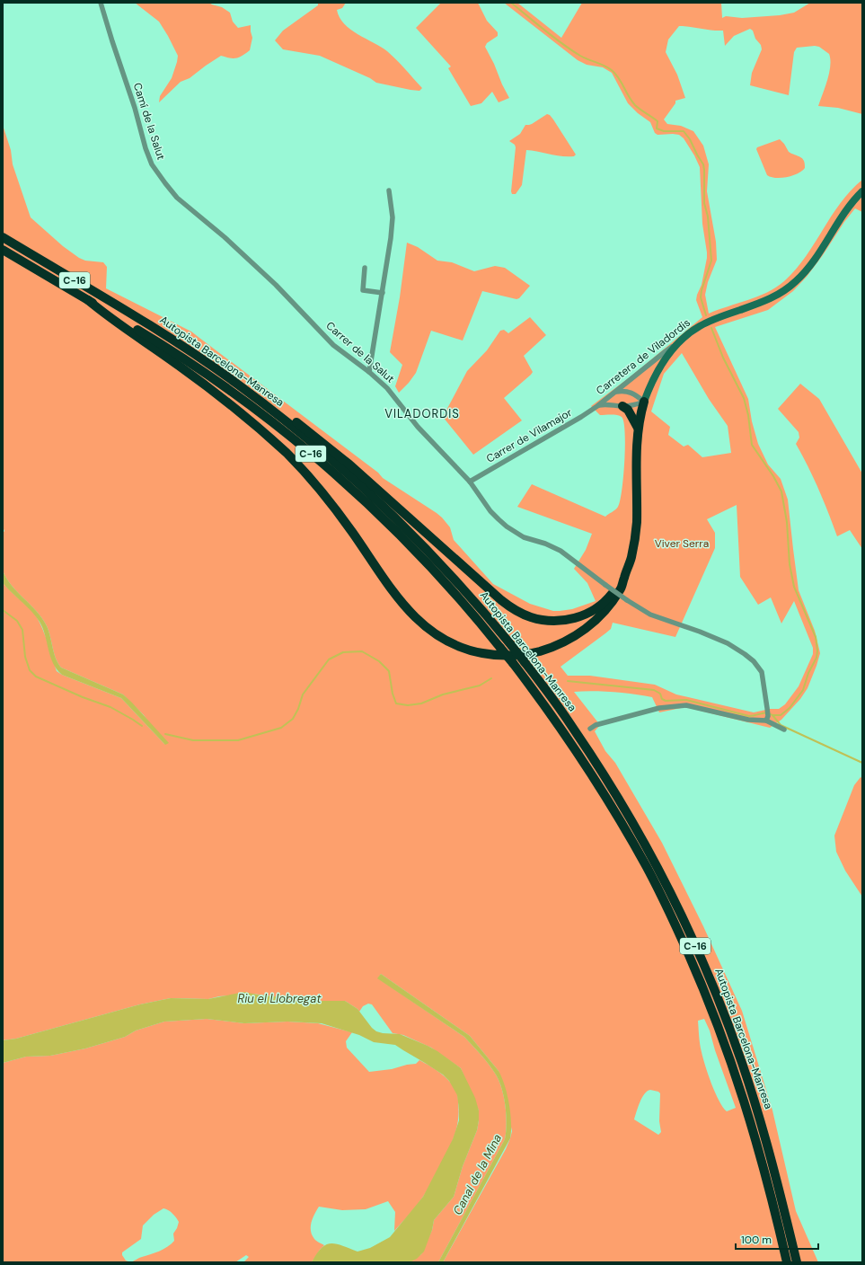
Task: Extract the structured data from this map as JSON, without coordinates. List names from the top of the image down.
{
  "streets": {
    "highway": ["C-16", "Autopista Barcelona-Manresa"],
    "street": [
      "Camí de la Salut",
      "Carrer de la Salut",
      "Carretera de Viladordis",
      "Carrer de Vilamajor"
    ]
  },
  "crossings": [
    ["Camí de la Salut", "Carrer de la Salut"],
    ["Carrer de la Salut", "Carrer de Vilamajor"],
    ["Carretera de Viladordis", "Carrer de Vilamajor"]
  ],
  "districts": ["VILADORDIS"],
  "water": ["Riu el Llobregat", "Canal de la Mina"],
  "parks": ["Viver Serra"],
  "scale_bar": "100 m"
}
